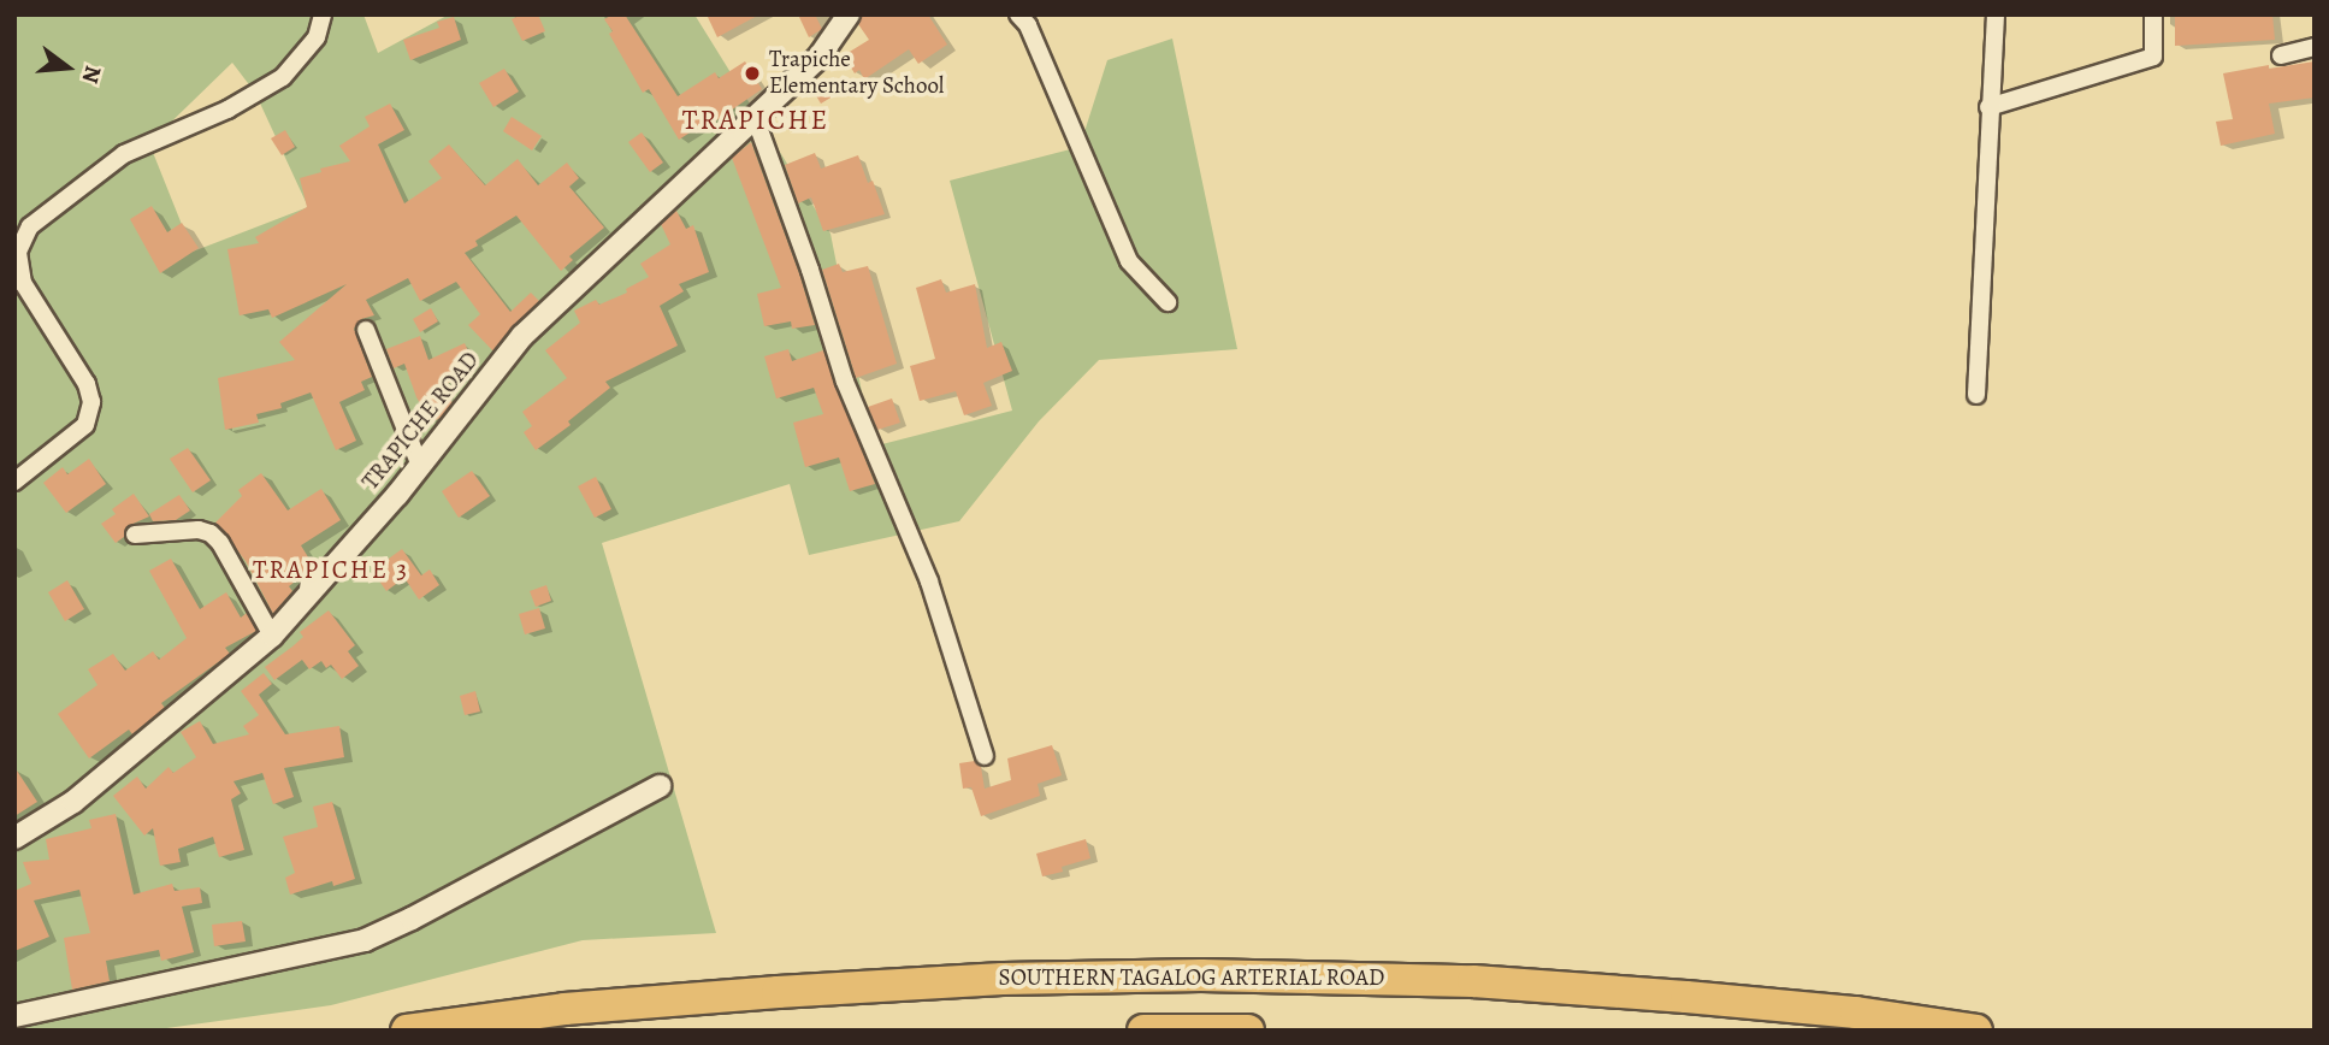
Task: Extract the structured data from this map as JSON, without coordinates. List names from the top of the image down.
{
  "streets": {
    "highway": ["SOUTHERN TAGALOG ARTERIAL ROAD"],
    "street": ["TRAPICHE ROAD"]
  },
  "districts": ["TRAPICHE", "TRAPICHE 3"],
  "places": ["Trapiche Elementary School"],
  "north": "right"
}
